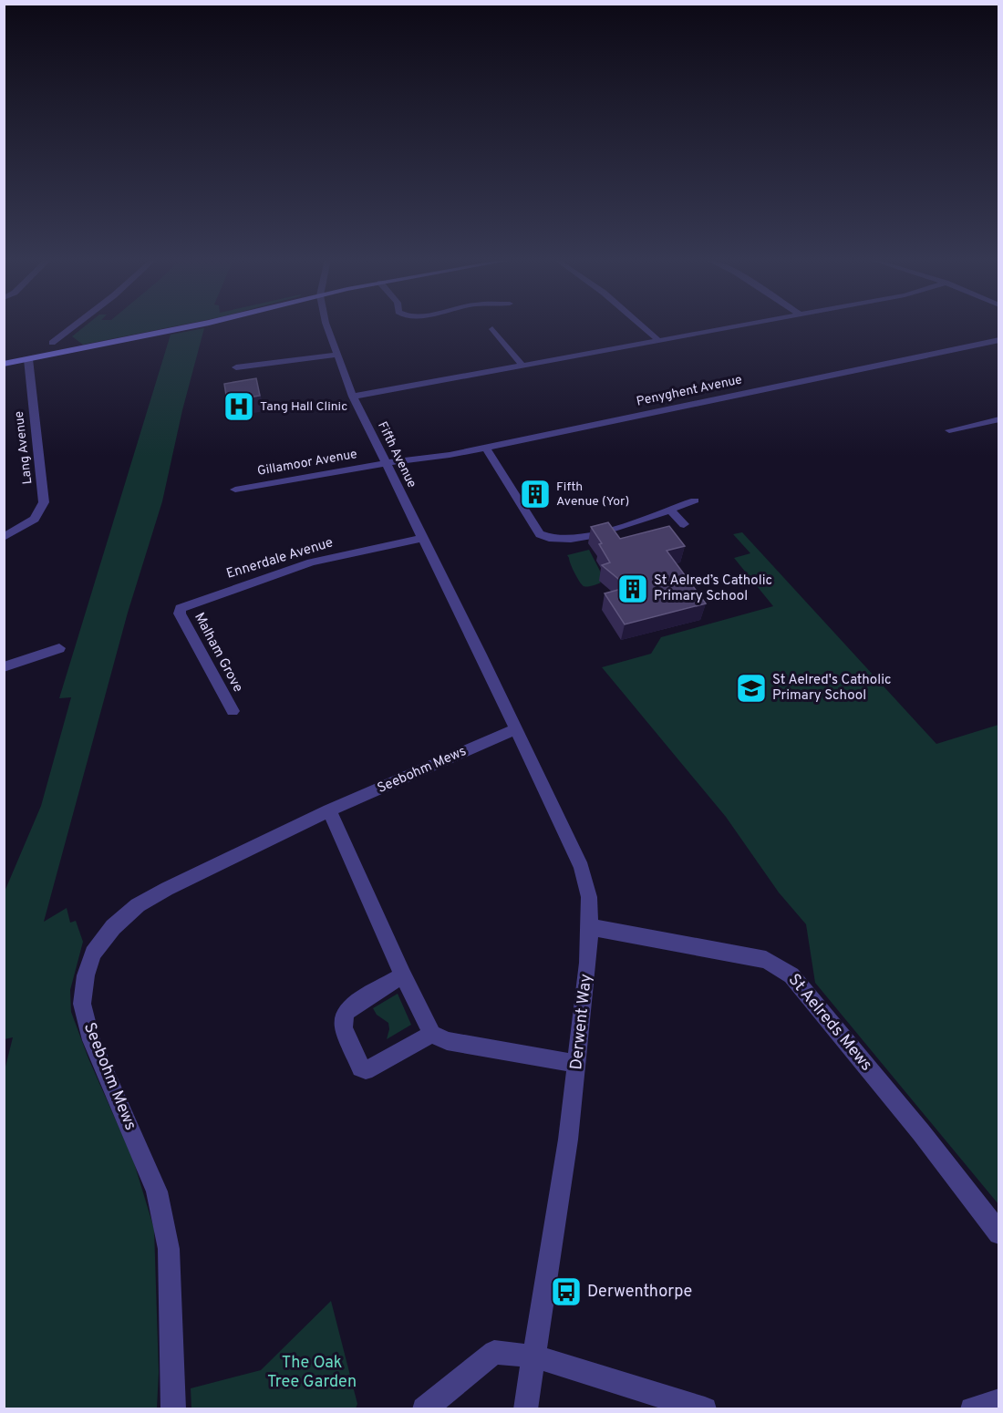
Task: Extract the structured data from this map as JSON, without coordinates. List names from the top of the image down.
{
  "streets": {
    "street": [
      "Penyghent Avenue",
      "Lang Avenue",
      "Fifth Avenue",
      "Gillamoor Avenue",
      "Ennerdale Avenue",
      "Malham Grove",
      "Seebohm Mews",
      "Derwent Way",
      "St Aelreds Mews"
    ]
  },
  "crossings": [
    ["Penyghent Avenue", "Fifth Avenue"],
    ["Penyghent Avenue", "Gillamoor Avenue"],
    ["Fifth Avenue", "Gillamoor Avenue"],
    ["Fifth Avenue", "Ennerdale Avenue"],
    ["Fifth Avenue", "Derwent Way"],
    ["Ennerdale Avenue", "Malham Grove"],
    ["Seebohm Mews", "Derwent Way"],
    ["Derwent Way", "St Aelreds Mews"]
  ],
  "parks": ["The Oak Tree Garden"],
  "places": {
    "hospital": ["Tang Hall Clinic"],
    "building": ["Fifth Avenue (Yor)", "St Aelred’s Catholic Primary School"],
    "school or university": ["St Aelred's Catholic Primary School"],
    "bus stop": ["Derwenthorpe"]
  }
}
